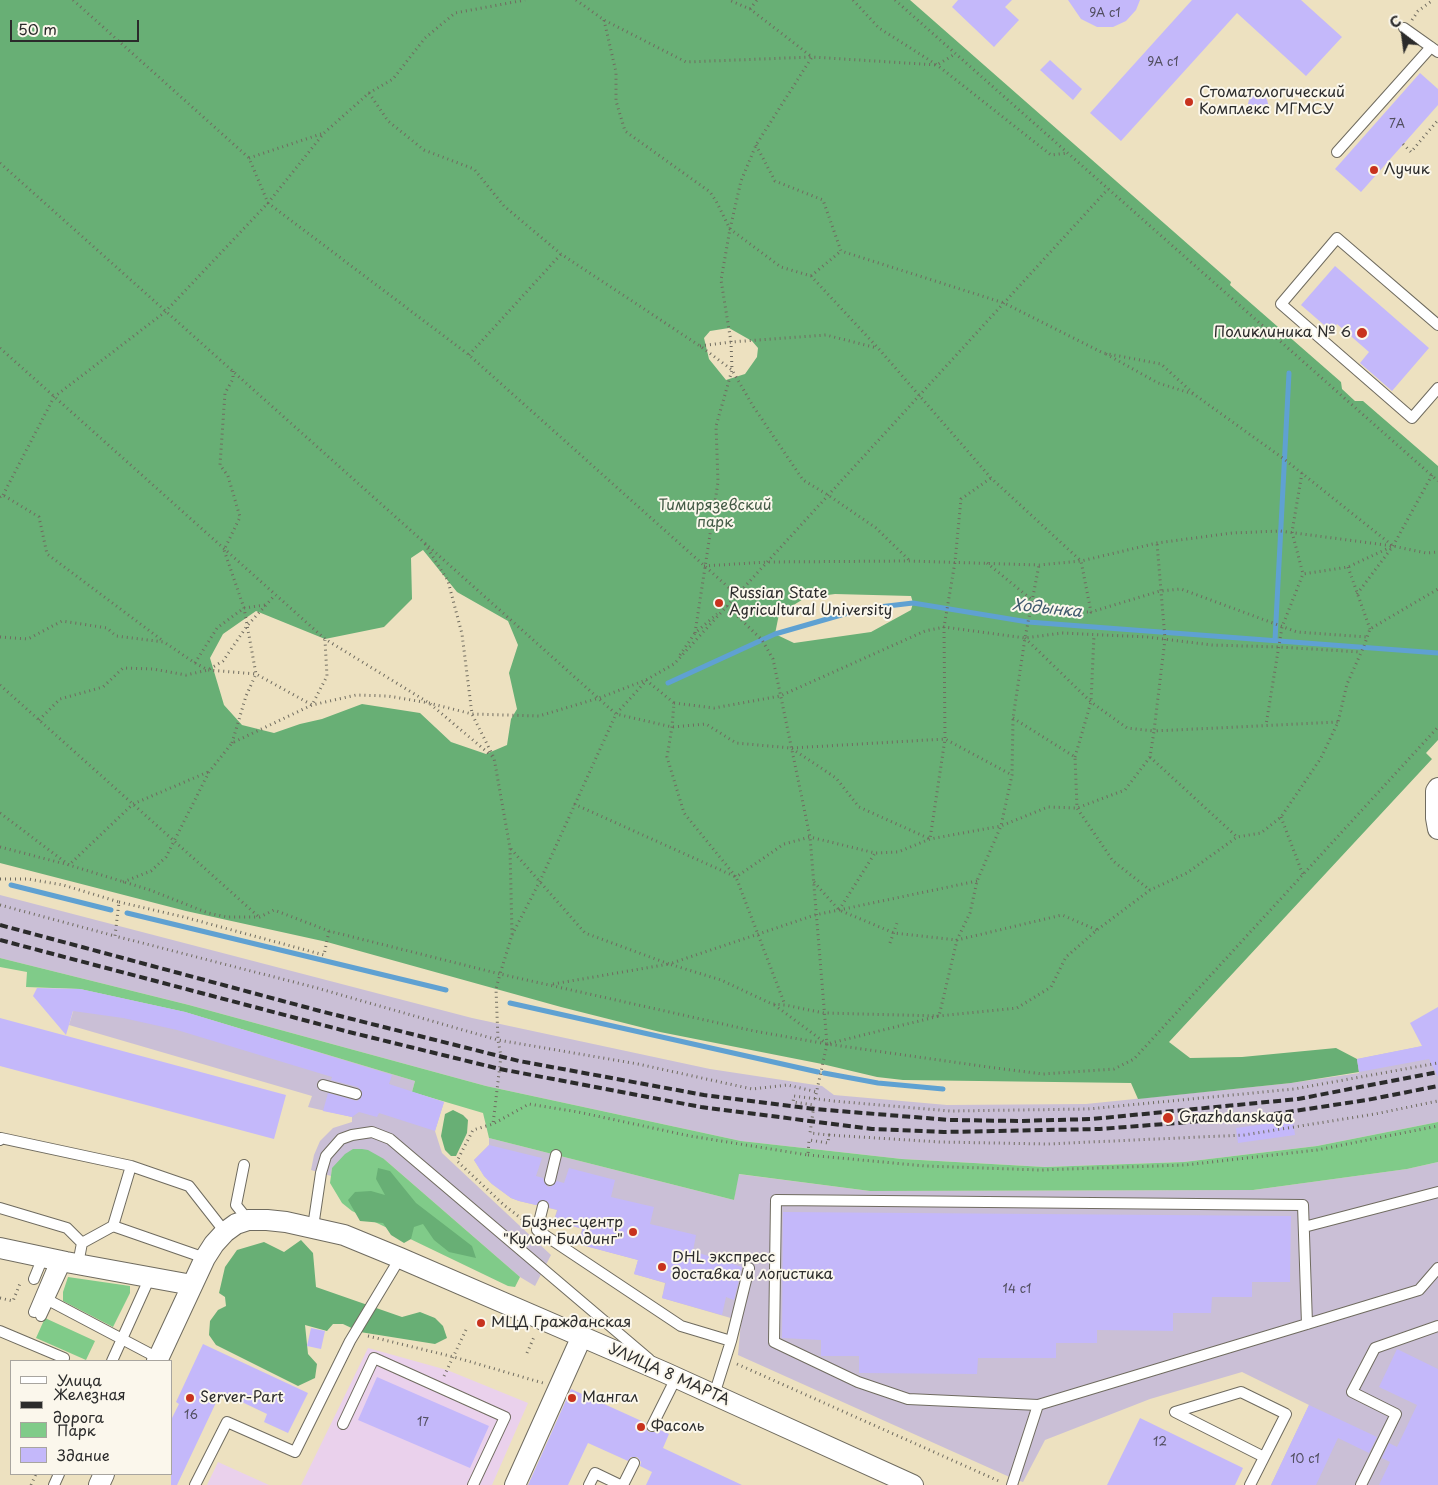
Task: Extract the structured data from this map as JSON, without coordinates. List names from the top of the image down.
{
  "streets": {
    "street": ["УЛИЦА 8 МАРТА"]
  },
  "water": ["Ходынка"],
  "parks": ["Тимирязевский парк"],
  "places": [
    "Стоматологический Комплекс МГМСУ",
    "Лучик",
    "Поликлиника № 6",
    "Russian State Agricultural University",
    "Grazhdanskaya",
    "Бизнес-центр \"Кулон Билдинг\"",
    "DHL экспресс доставка и логистика",
    "МЦД Гражданская",
    "Server-Part",
    "Мангал",
    "Фасоль"
  ],
  "house_numbers": [
    "9А с1",
    "9А с1",
    "7А",
    "14 с1",
    "16",
    "17",
    "12",
    "10 с1"
  ],
  "legend": [
    "Улица",
    "Железная дорога",
    "Парк",
    "Здание"
  ],
  "scale_bar": "50 m",
  "north": "top left"
}
